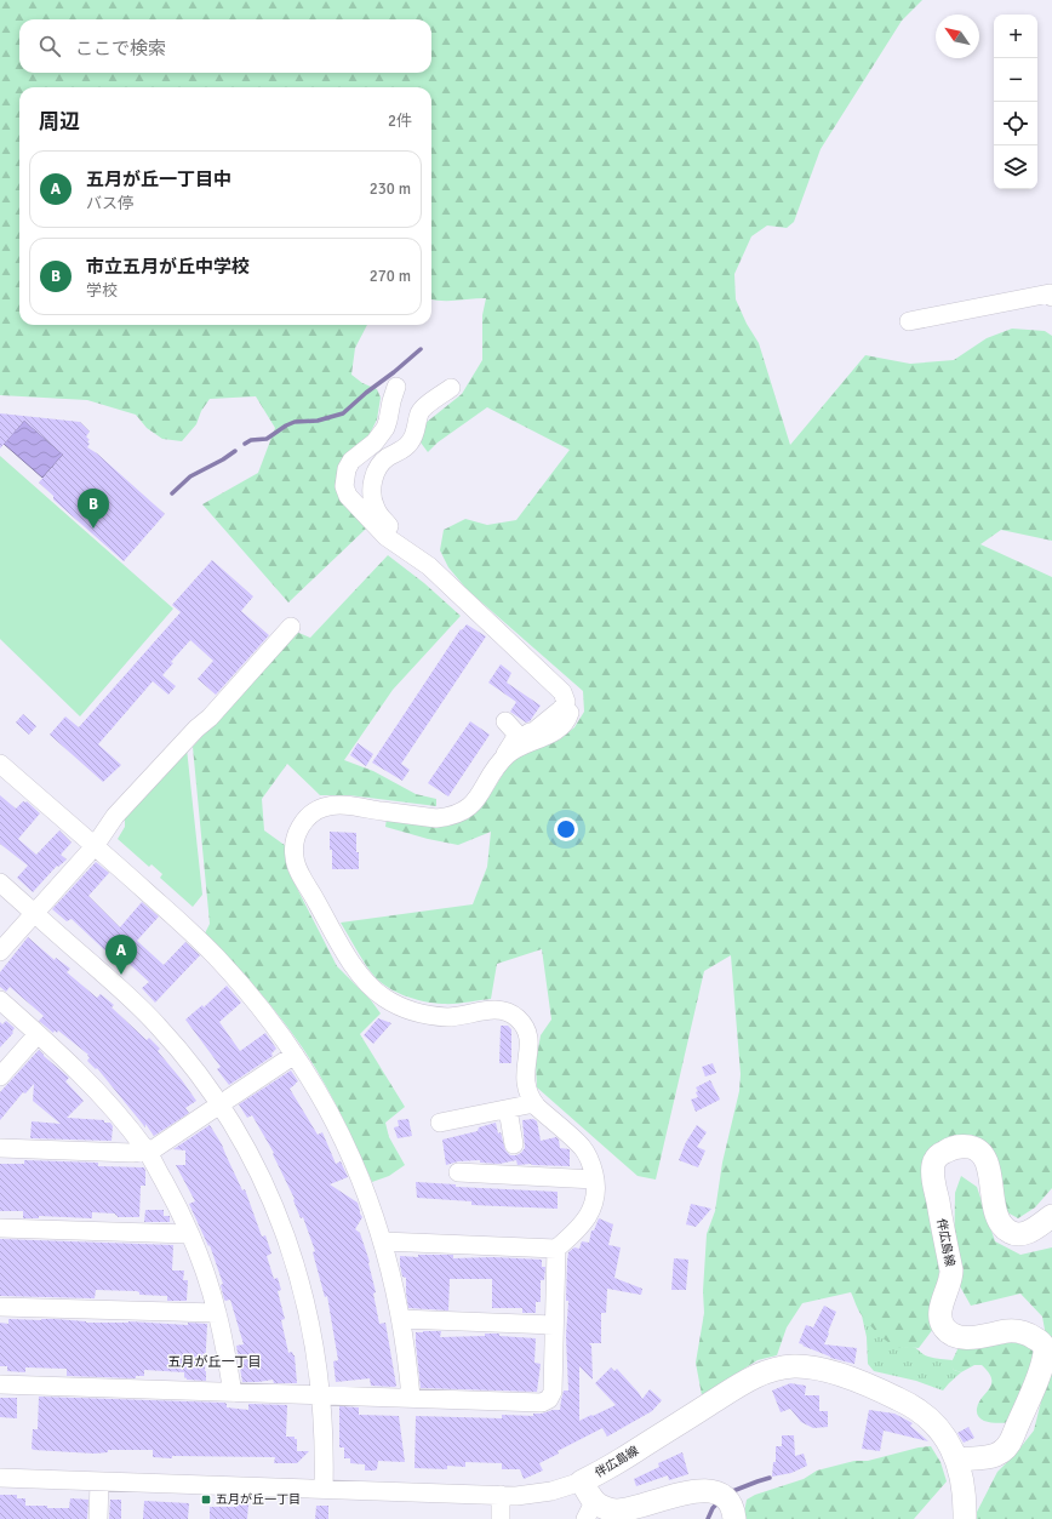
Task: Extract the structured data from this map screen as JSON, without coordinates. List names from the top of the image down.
{
  "streets": {
    "main road": ["伴広島線"]
  },
  "districts": ["五月が丘一丁目"],
  "places": {
    "transit": ["五月が丘一丁目"]
  },
  "north": "top left",
  "page": {
    "map_buttons": ["+", "−"],
    "search": "ここで検索",
    "heading": ["周辺", "2件"],
    "list": [
      {
        "mark": "A",
        "name": "五月が丘一丁目中",
        "note": "バス停",
        "value": "230 m"
      },
      {
        "mark": "B",
        "name": "市立五月が丘中学校",
        "note": "学校",
        "value": "270 m"
      }
    ],
    "pins": ["B", "A"]
  }
}
